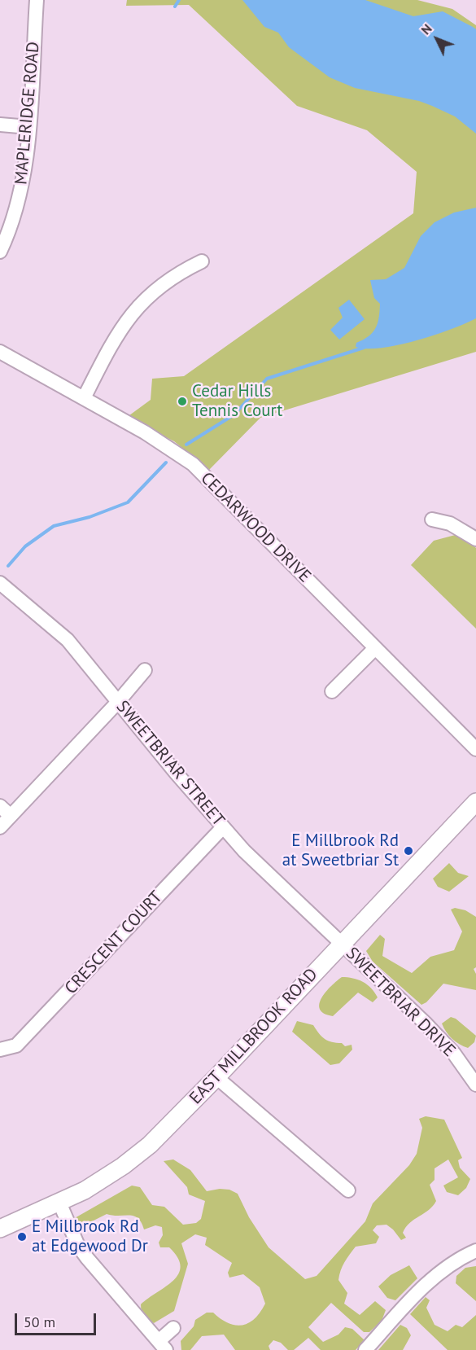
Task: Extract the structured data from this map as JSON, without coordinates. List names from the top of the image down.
{
  "streets": {
    "main road": ["EAST MILLBROOK ROAD"],
    "street": [
      "MAPLERIDGE ROAD",
      "CEDARWOOD DRIVE",
      "SWEETBRIAR STREET",
      "CRESCENT COURT",
      "SWEETBRIAR DRIVE"
    ]
  },
  "crossings": [
    ["SWEETBRIAR STREET", "CRESCENT COURT"],
    ["SWEETBRIAR STREET", "SWEETBRIAR DRIVE"],
    ["SWEETBRIAR STREET", "EAST MILLBROOK ROAD"],
    ["SWEETBRIAR DRIVE", "EAST MILLBROOK ROAD"]
  ],
  "places": ["Cedar Hills Tennis Court", "E Millbrook Rd at Sweetbriar St", "E Millbrook Rd at Edgewood Dr"],
  "scale_bar": "50 m",
  "north": "top left"
}
